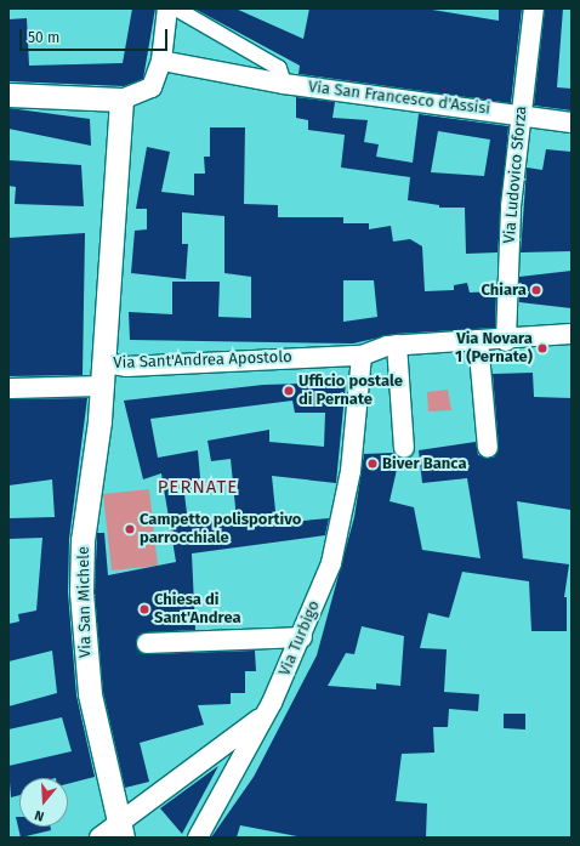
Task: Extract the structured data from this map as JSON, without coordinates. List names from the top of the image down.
{
  "streets": {
    "street": [
      "Via San Francesco d'Assisi",
      "Via Ludovico Sforza",
      "Via Sant'Andrea Apostolo",
      "Via San Michele",
      "Via Turbigo"
    ]
  },
  "crossings": [
    ["Via San Francesco d'Assisi", "Via Ludovico Sforza"],
    ["Via Ludovico Sforza", "Via Sant'Andrea Apostolo"],
    ["Via Sant'Andrea Apostolo", "Via San Michele"],
    ["Via Sant'Andrea Apostolo", "Via Turbigo"],
    ["Via San Michele", "Via Turbigo"]
  ],
  "districts": ["PERNATE"],
  "places": [
    "Chiara",
    "Via Novara 1 (Pernate)",
    "Ufficio postale di Pernate",
    "Biver Banca",
    "Campetto polisportivo parrocchiale",
    "Chiesa di Sant'Andrea"
  ],
  "scale_bar": "50 m",
  "north": "bottom"
}
